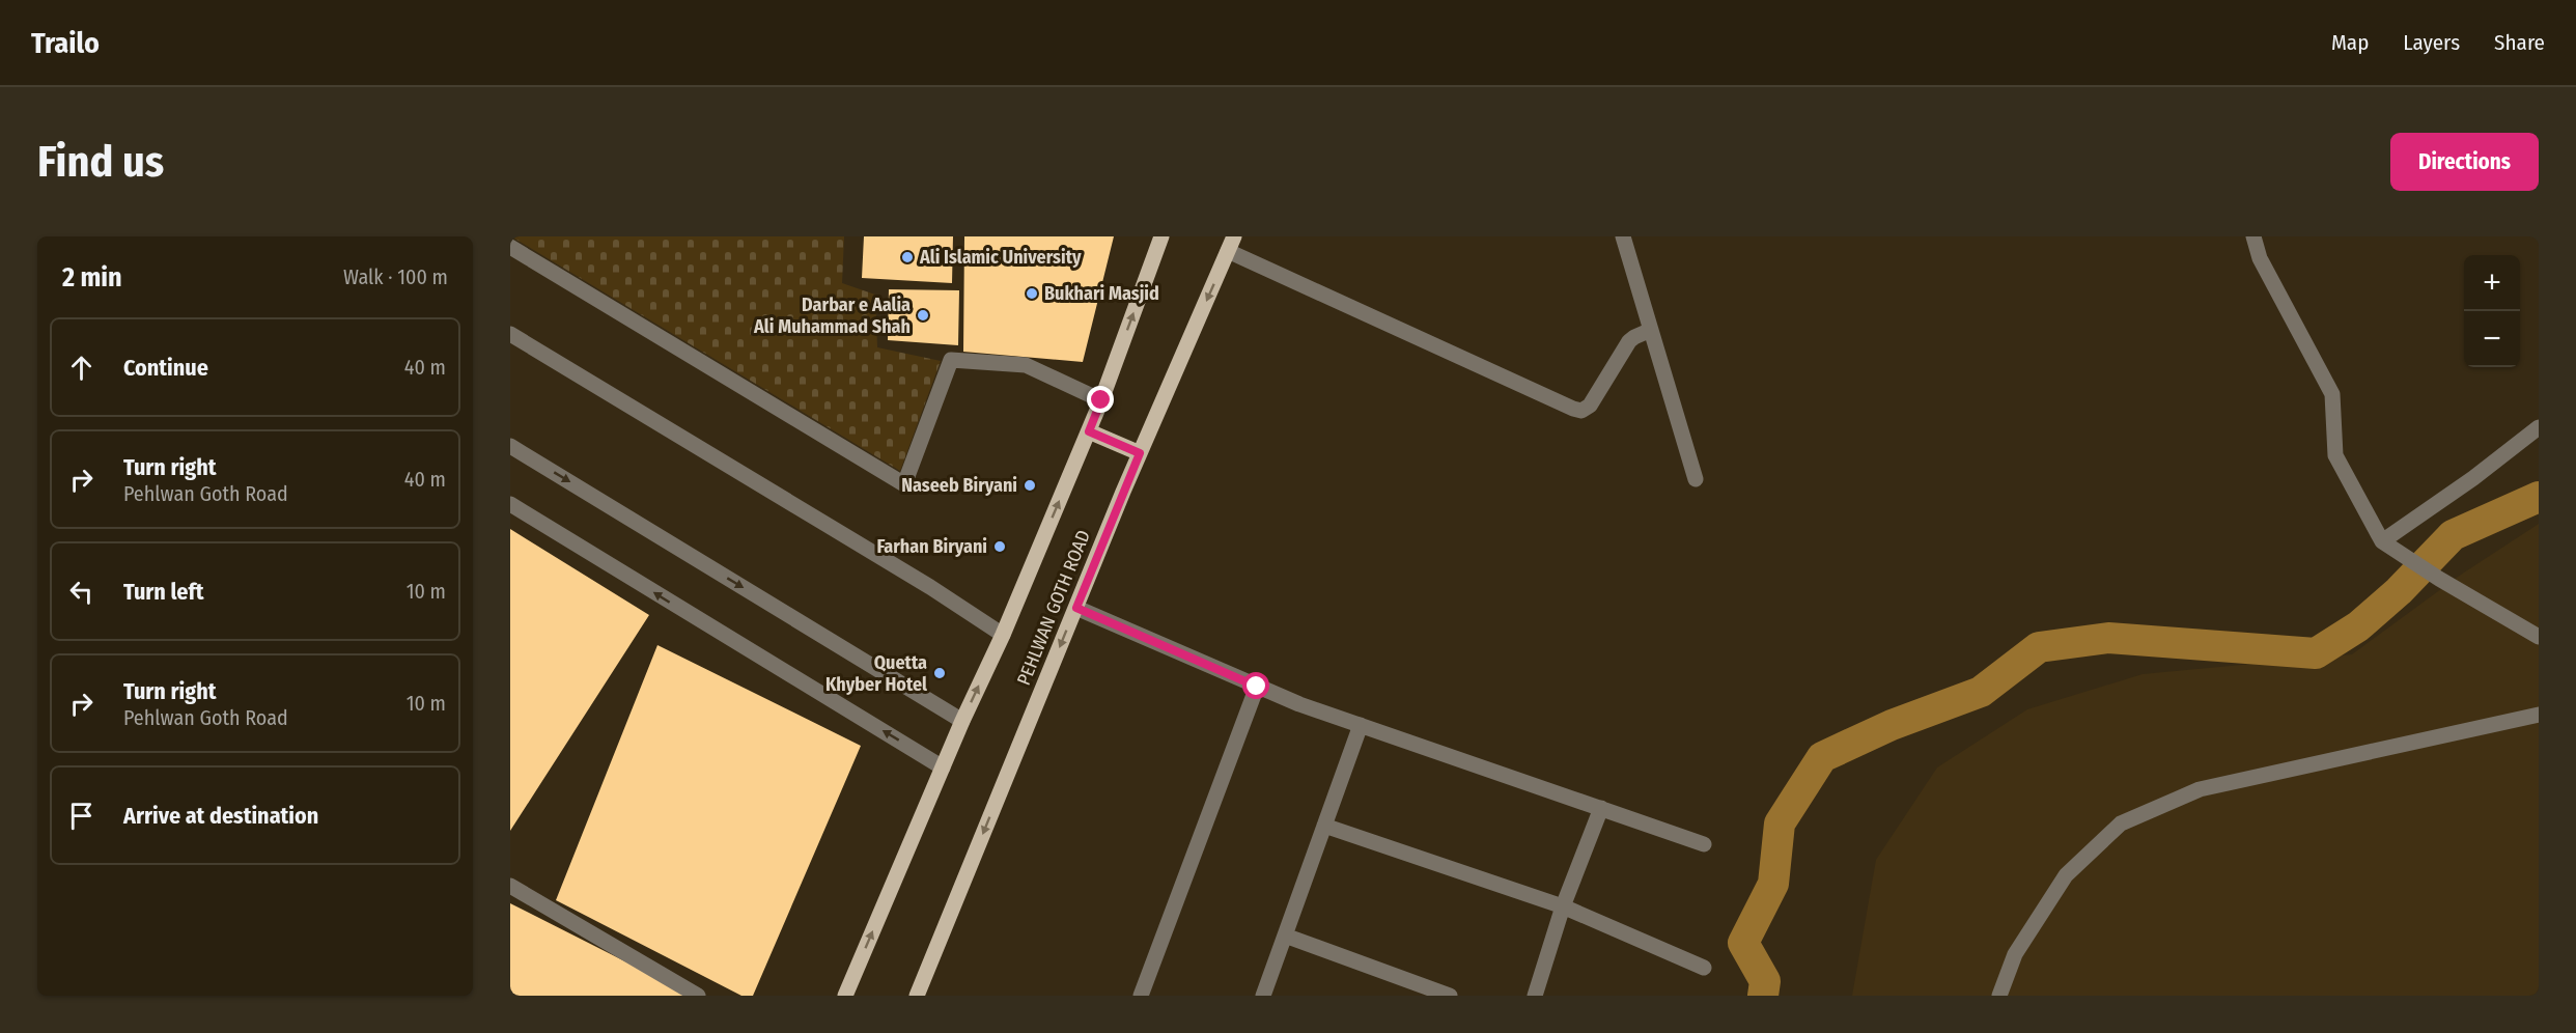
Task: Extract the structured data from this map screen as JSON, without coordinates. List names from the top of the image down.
{
  "streets": {
    "main road": ["PEHLWAN GOTH ROAD"]
  },
  "places": [
    "Ali Islamic University",
    "Bukhari Masjid",
    "Darbar e Aalia Ali Muhammad Shah",
    "Naseeb Biryani",
    "Farhan Biryani",
    "Quetta Khyber Hotel"
  ],
  "page": {
    "header": "Trailo",
    "nav": ["Map", "Layers", "Share"],
    "buttons": "Directions",
    "title": "Find us",
    "heading": ["2 min", "Walk · 100 m"],
    "map_buttons": ["+", "−"],
    "list": [
      ["Continue", "40 m"],
      ["Turn right", "Pehlwan Goth Road", "40 m"],
      ["Turn left", "10 m"],
      ["Turn right", "Pehlwan Goth Road", "10 m"],
      "Arrive at destination"
    ]
  }
}
